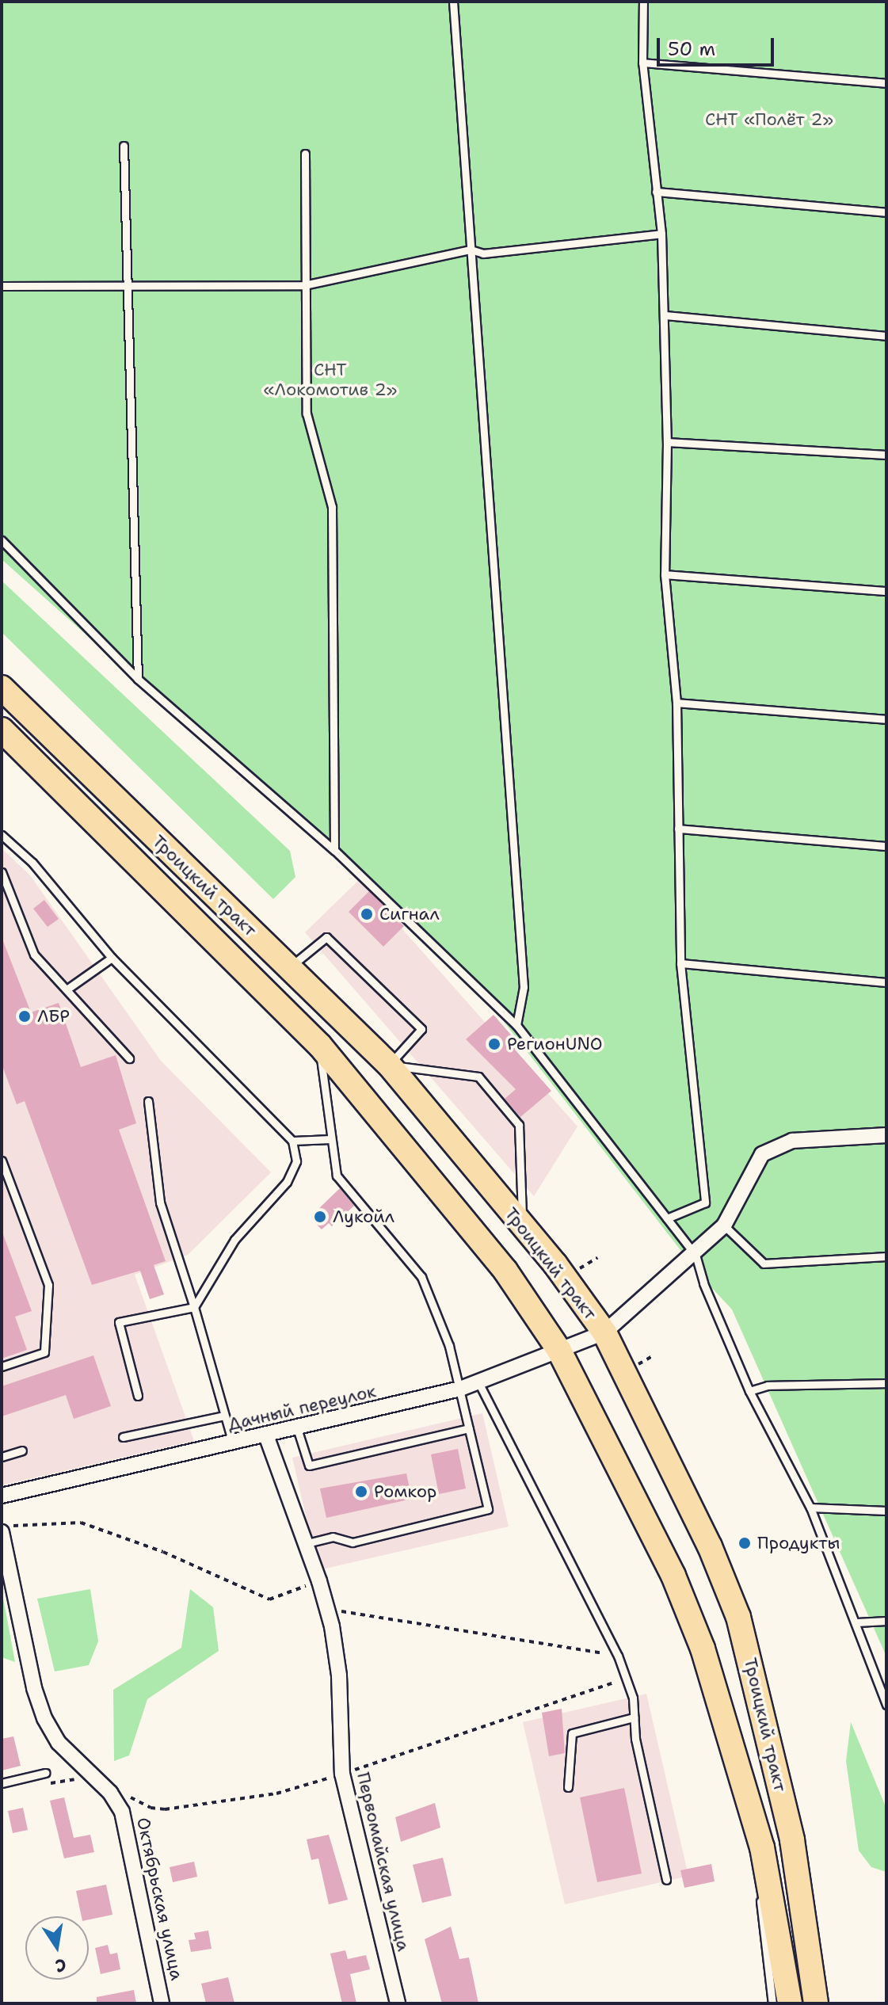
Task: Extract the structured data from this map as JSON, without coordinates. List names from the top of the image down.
{
  "streets": {
    "main road": ["Троицкий тракт"],
    "street": ["Дачный переулок", "Первомайская улица", "Октябрьская улица"]
  },
  "crossings": [
    ["Троицкий тракт", "Дачный переулок"],
    ["Дачный переулок", "Первомайская улица"]
  ],
  "parks": ["СНТ «Полёт 2»", "СНТ «Локомотив 2»"],
  "places": [
    "Сигнал",
    "ЛБР",
    "РегионUNO",
    "Лукойл",
    "Ромкор",
    "Продукты"
  ],
  "scale_bar": "50 m",
  "north": "bottom"
}
